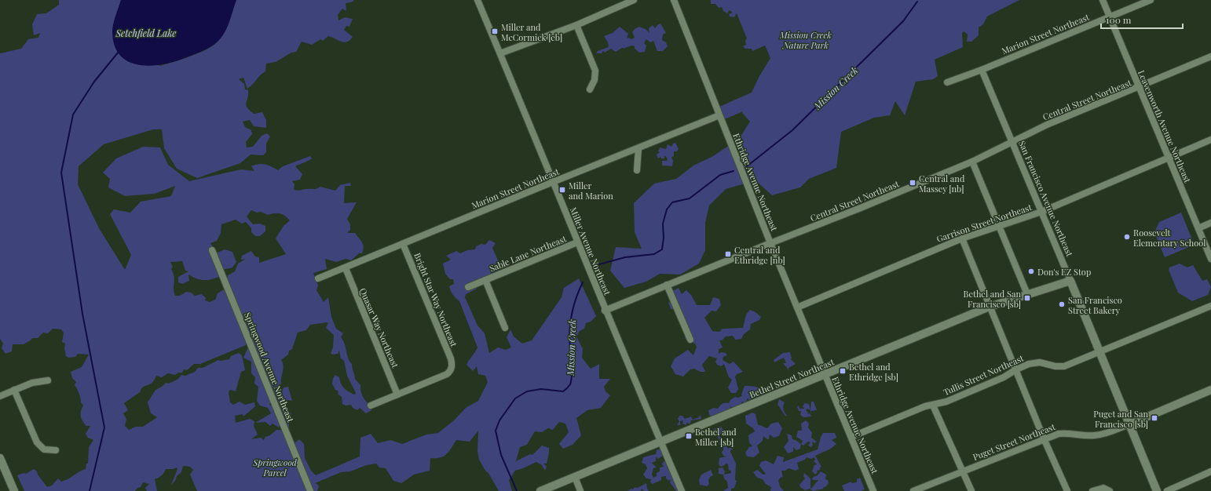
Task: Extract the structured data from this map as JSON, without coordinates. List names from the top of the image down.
{
  "streets": {
    "street": [
      "Marion Street Northeast",
      "Central Street Northeast",
      "Leavenworth Avenue Northeast",
      "Ethridge Avenue Northeast",
      "San Francisco Avenue Northeast",
      "Garrison Street Northeast",
      "Miller Avenue Northeast",
      "Sable Lane Northeast",
      "Bright Star Way Northeast",
      "Quasar Way Northeast",
      "Springwood Avenue Northeast",
      "Tullis Street Northeast",
      "Bethel Street Northeast",
      "Puget Street Northeast"
    ]
  },
  "crossings": [
    ["Marion Street Northeast", "Leavenworth Avenue Northeast"],
    ["Marion Street Northeast", "Ethridge Avenue Northeast"],
    ["Marion Street Northeast", "San Francisco Avenue Northeast"],
    ["Marion Street Northeast", "Miller Avenue Northeast"],
    ["Marion Street Northeast", "Bright Star Way Northeast"],
    ["Marion Street Northeast", "Quasar Way Northeast"],
    ["Central Street Northeast", "Leavenworth Avenue Northeast"],
    ["Central Street Northeast", "Ethridge Avenue Northeast"],
    ["Central Street Northeast", "San Francisco Avenue Northeast"],
    ["Central Street Northeast", "Miller Avenue Northeast"],
    ["Leavenworth Avenue Northeast", "Garrison Street Northeast"],
    ["Ethridge Avenue Northeast", "Garrison Street Northeast"],
    ["Ethridge Avenue Northeast", "Tullis Street Northeast"],
    ["Ethridge Avenue Northeast", "Bethel Street Northeast"],
    ["San Francisco Avenue Northeast", "Garrison Street Northeast"],
    ["San Francisco Avenue Northeast", "Tullis Street Northeast"],
    ["San Francisco Avenue Northeast", "Bethel Street Northeast"],
    ["San Francisco Avenue Northeast", "Puget Street Northeast"],
    ["Miller Avenue Northeast", "Sable Lane Northeast"],
    ["Miller Avenue Northeast", "Bethel Street Northeast"],
    ["Bright Star Way Northeast", "Quasar Way Northeast"]
  ],
  "water": ["Setchfield Lake", "Mission Creek"],
  "parks": ["Mission Creek Nature Park", "Springwood Parcel"],
  "places": {
    "transit": [
      "Miller and McCormick [eb]",
      "Central and Massey [nb]",
      "Miller and Marion",
      "Central and Ethridge [nb]",
      "Bethel and San Francisco [sb]",
      "Bethel and Ethridge [sb]",
      "Puget and San Francisco [sb]",
      "Bethel and Miller [sb]"
    ],
    "other": ["Roosevelt Elementary School", "Don's EZ Stop", "San Francisco Street Bakery"]
  },
  "scale_bar": "100 m"
}
